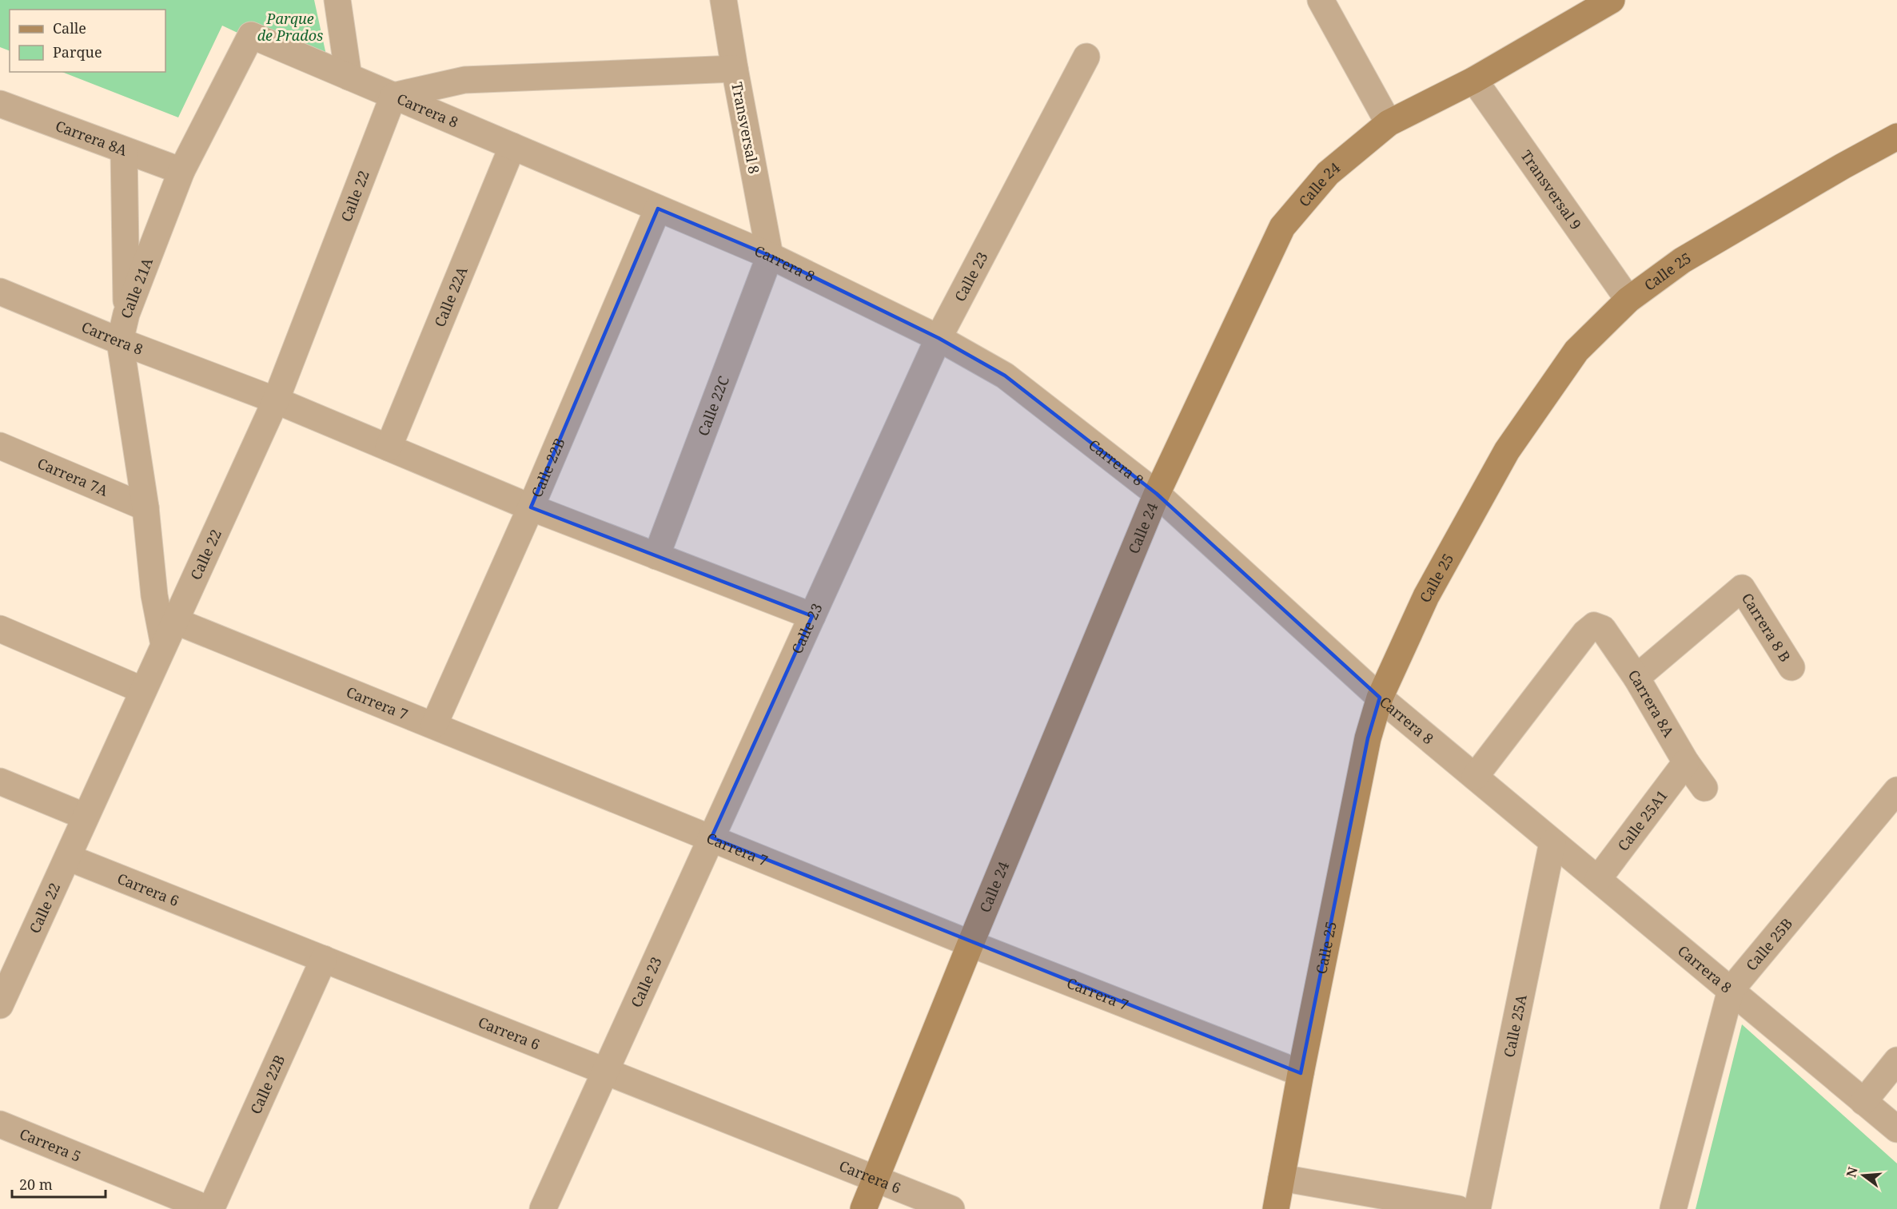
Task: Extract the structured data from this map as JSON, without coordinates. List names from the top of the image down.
{
  "streets": {
    "street": [
      "Carrera 8",
      "Transversal 8",
      "Carrera 8A",
      "Calle 24",
      "Transversal 9",
      "Calle 22",
      "Calle 25",
      "Calle 23",
      "Calle 21A",
      "Calle 22A",
      "Calle 22C",
      "Calle 22B",
      "Carrera 7A",
      "Carrera 8 B",
      "Carrera 7",
      "Calle 25A1",
      "Carrera 6",
      "Calle 25B",
      "Calle 25A",
      "Carrera 5"
    ]
  },
  "crossings": [
    ["Carrera 8", "Transversal 8"],
    ["Carrera 8", "Carrera 8A"],
    ["Carrera 8", "Calle 24"],
    ["Carrera 8", "Calle 22"],
    ["Carrera 8", "Calle 25"],
    ["Carrera 8", "Calle 23"],
    ["Carrera 8", "Calle 21A"],
    ["Carrera 8", "Calle 22A"],
    ["Carrera 8", "Calle 22C"],
    ["Carrera 8", "Calle 22B"],
    ["Carrera 8", "Calle 25A1"],
    ["Carrera 8", "Calle 25B"],
    ["Carrera 8", "Calle 25A"],
    ["Transversal 8", "Calle 22C"],
    ["Carrera 8A", "Calle 21A"],
    ["Carrera 8A", "Carrera 8 B"],
    ["Carrera 8A", "Calle 25A1"],
    ["Calle 24", "Transversal 9"],
    ["Calle 24", "Carrera 7"],
    ["Calle 24", "Carrera 6"],
    ["Transversal 9", "Calle 25"],
    ["Calle 22", "Calle 21A"],
    ["Calle 22", "Carrera 7"],
    ["Calle 22", "Carrera 6"],
    ["Calle 25", "Carrera 7"],
    ["Calle 23", "Carrera 7"],
    ["Calle 23", "Carrera 6"],
    ["Calle 21A", "Carrera 7A"],
    ["Calle 22B", "Carrera 7"],
    ["Calle 22B", "Carrera 6"],
    ["Calle 22B", "Carrera 5"]
  ],
  "parks": ["Parque de Prados"],
  "legend": ["Calle", "Parque"],
  "scale_bar": "20 m",
  "north": "left"
}
